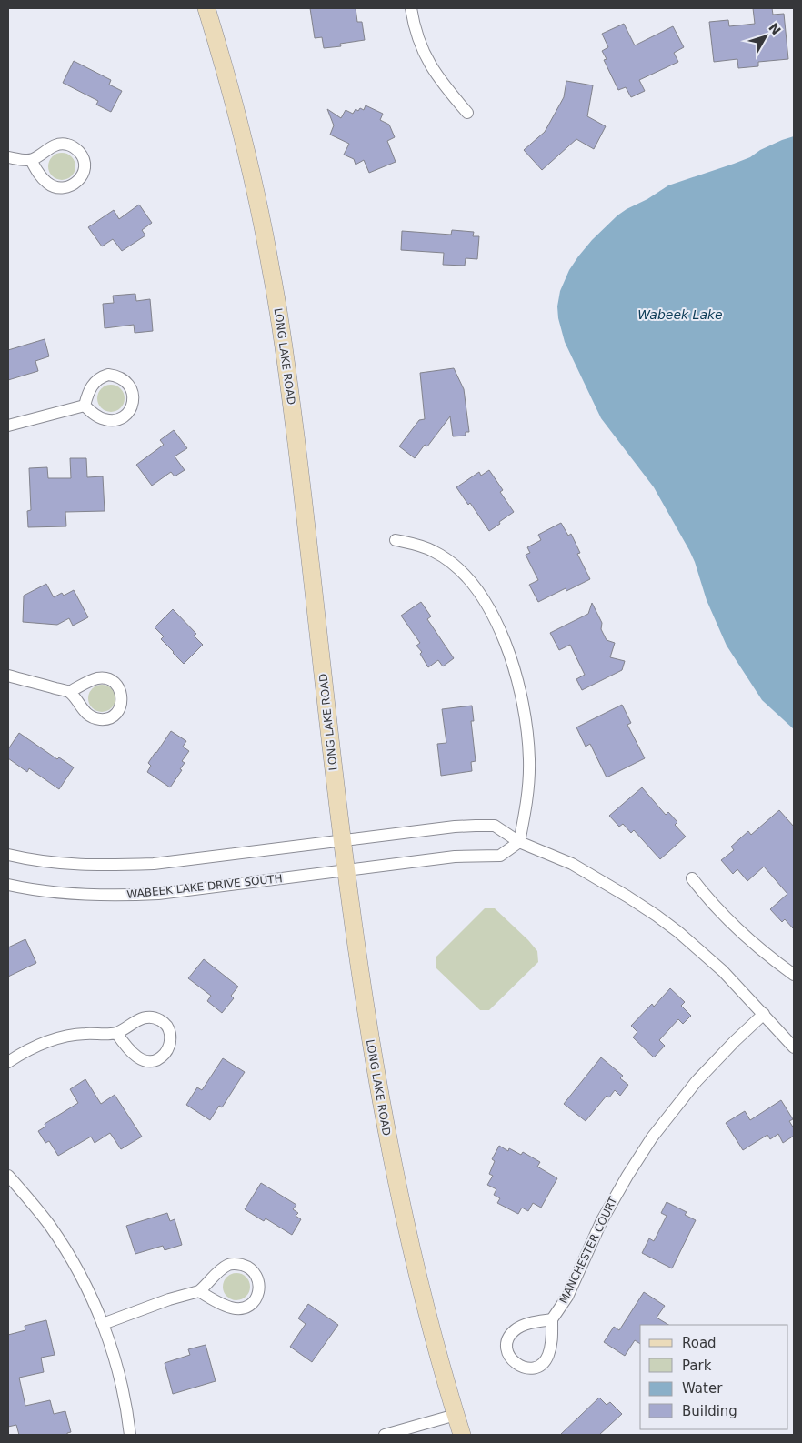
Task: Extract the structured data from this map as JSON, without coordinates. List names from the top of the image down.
{
  "streets": {
    "main road": ["LONG LAKE ROAD"],
    "street": ["WABEEK LAKE DRIVE SOUTH", "MANCHESTER COURT"]
  },
  "crossings": [
    ["LONG LAKE ROAD", "WABEEK LAKE DRIVE SOUTH"]
  ],
  "water": ["Wabeek Lake"],
  "legend": [
    "Road",
    "Park",
    "Water",
    "Building"
  ],
  "north": "top right"
}
